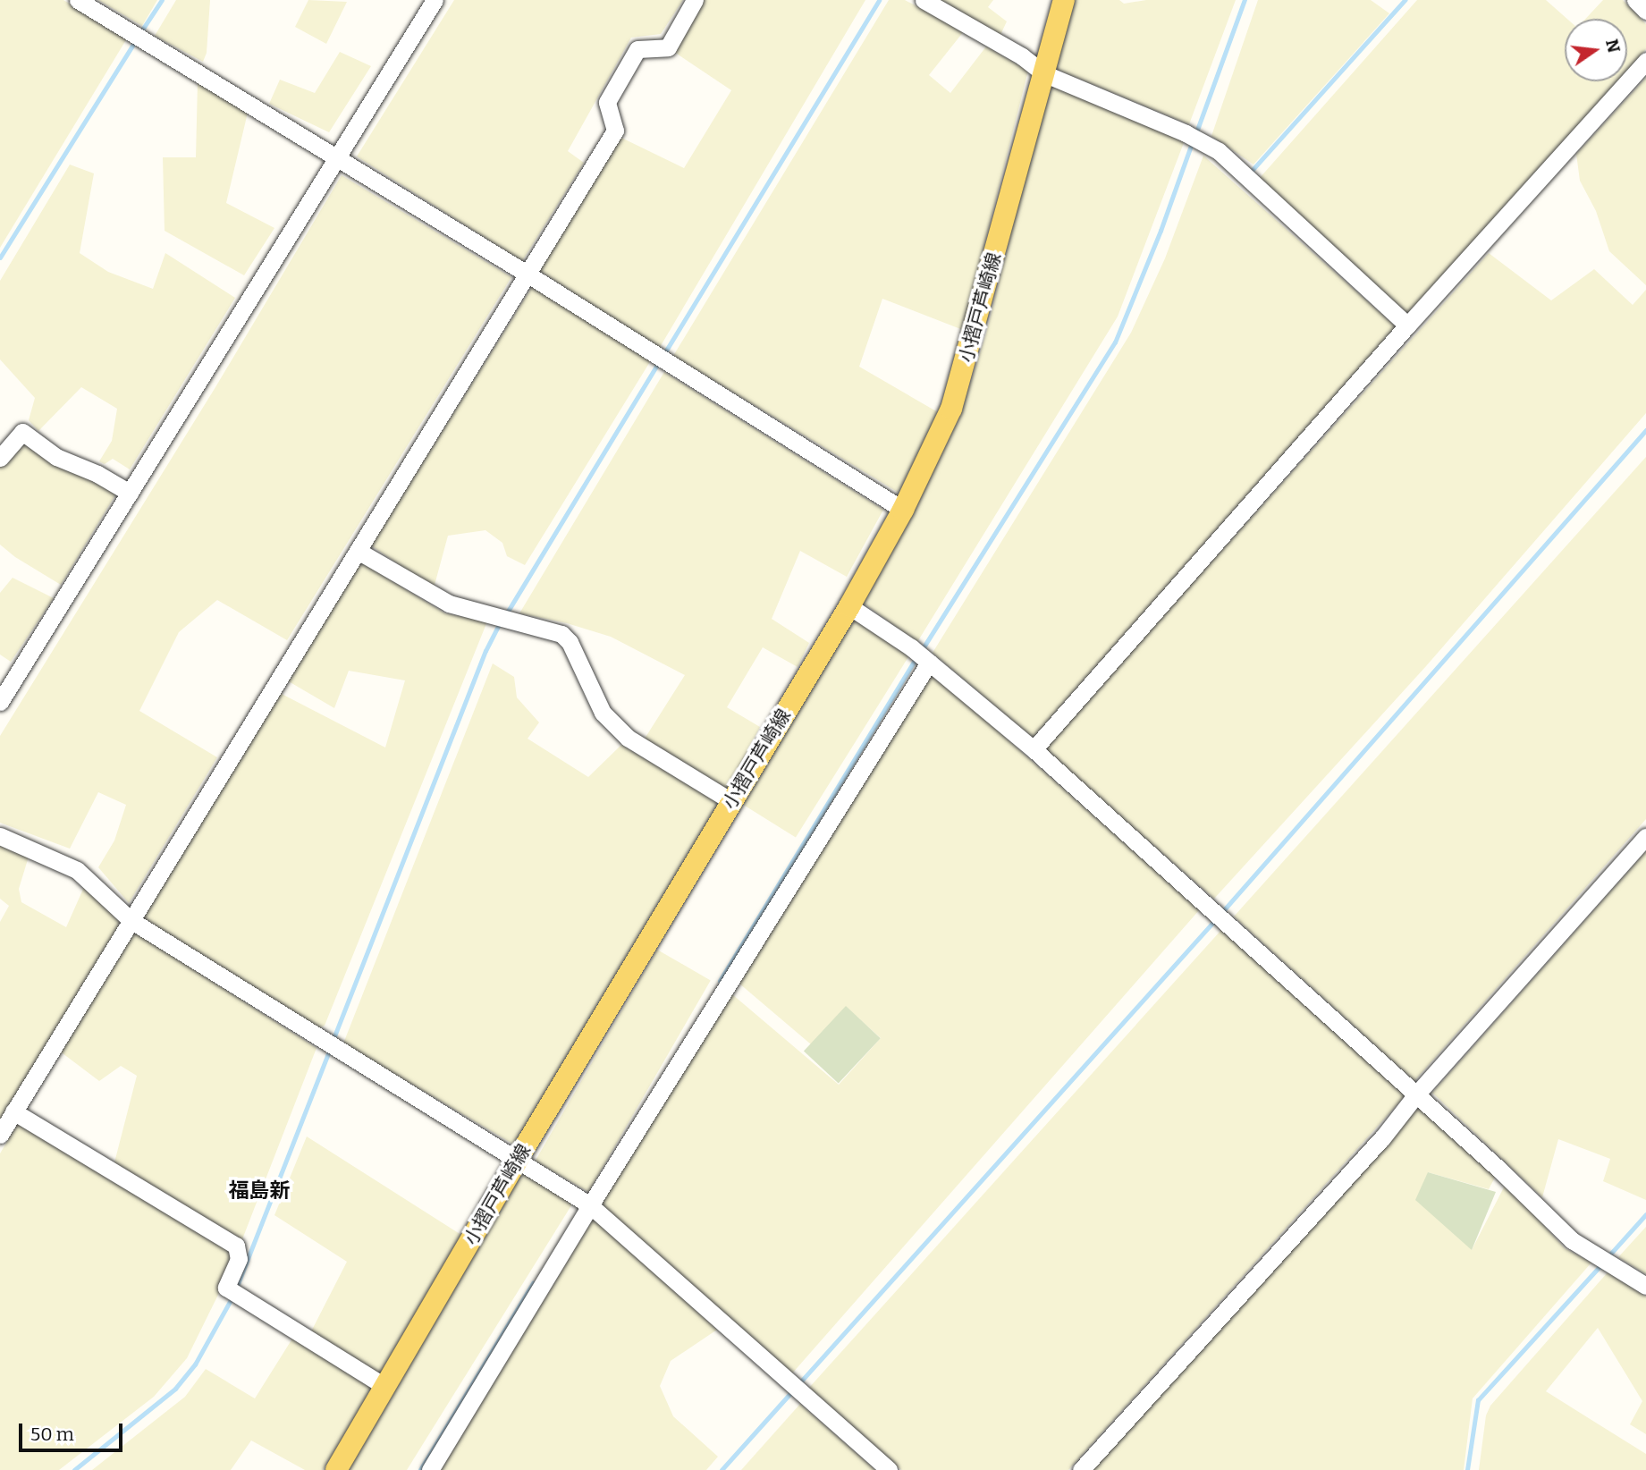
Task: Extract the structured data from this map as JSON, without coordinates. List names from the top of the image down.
{
  "streets": {
    "main road": ["小摺戸芦崎線"]
  },
  "districts": ["福島新"],
  "scale_bar": "50 m",
  "north": "right"
}
